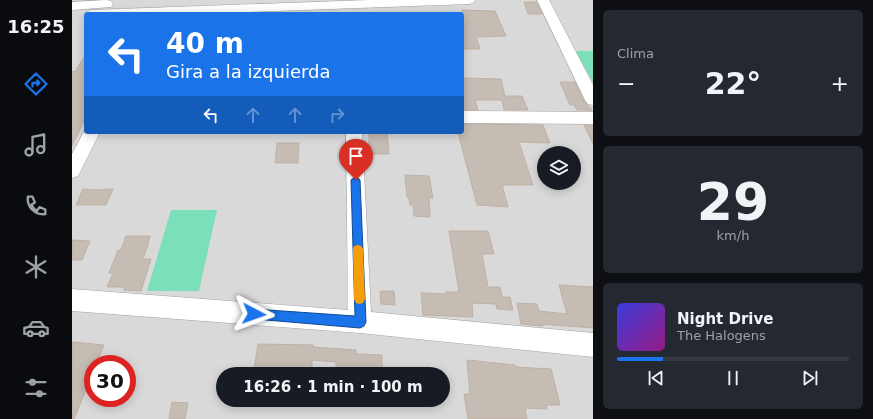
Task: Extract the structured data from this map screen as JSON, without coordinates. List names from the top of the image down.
{
  "page": {
    "tabs": "16:25",
    "tile": [
      "Clima",
      ["29", "km/h"]
    ],
    "turn": ["40 m", "Gira a la izquierda"],
    "heat": ["−", "22°", "+"],
    "song": ["Night Drive", "The Halogens"],
    "limit": "30",
    "trip": "16:26 · 1 min · 100 m"
  }
}
